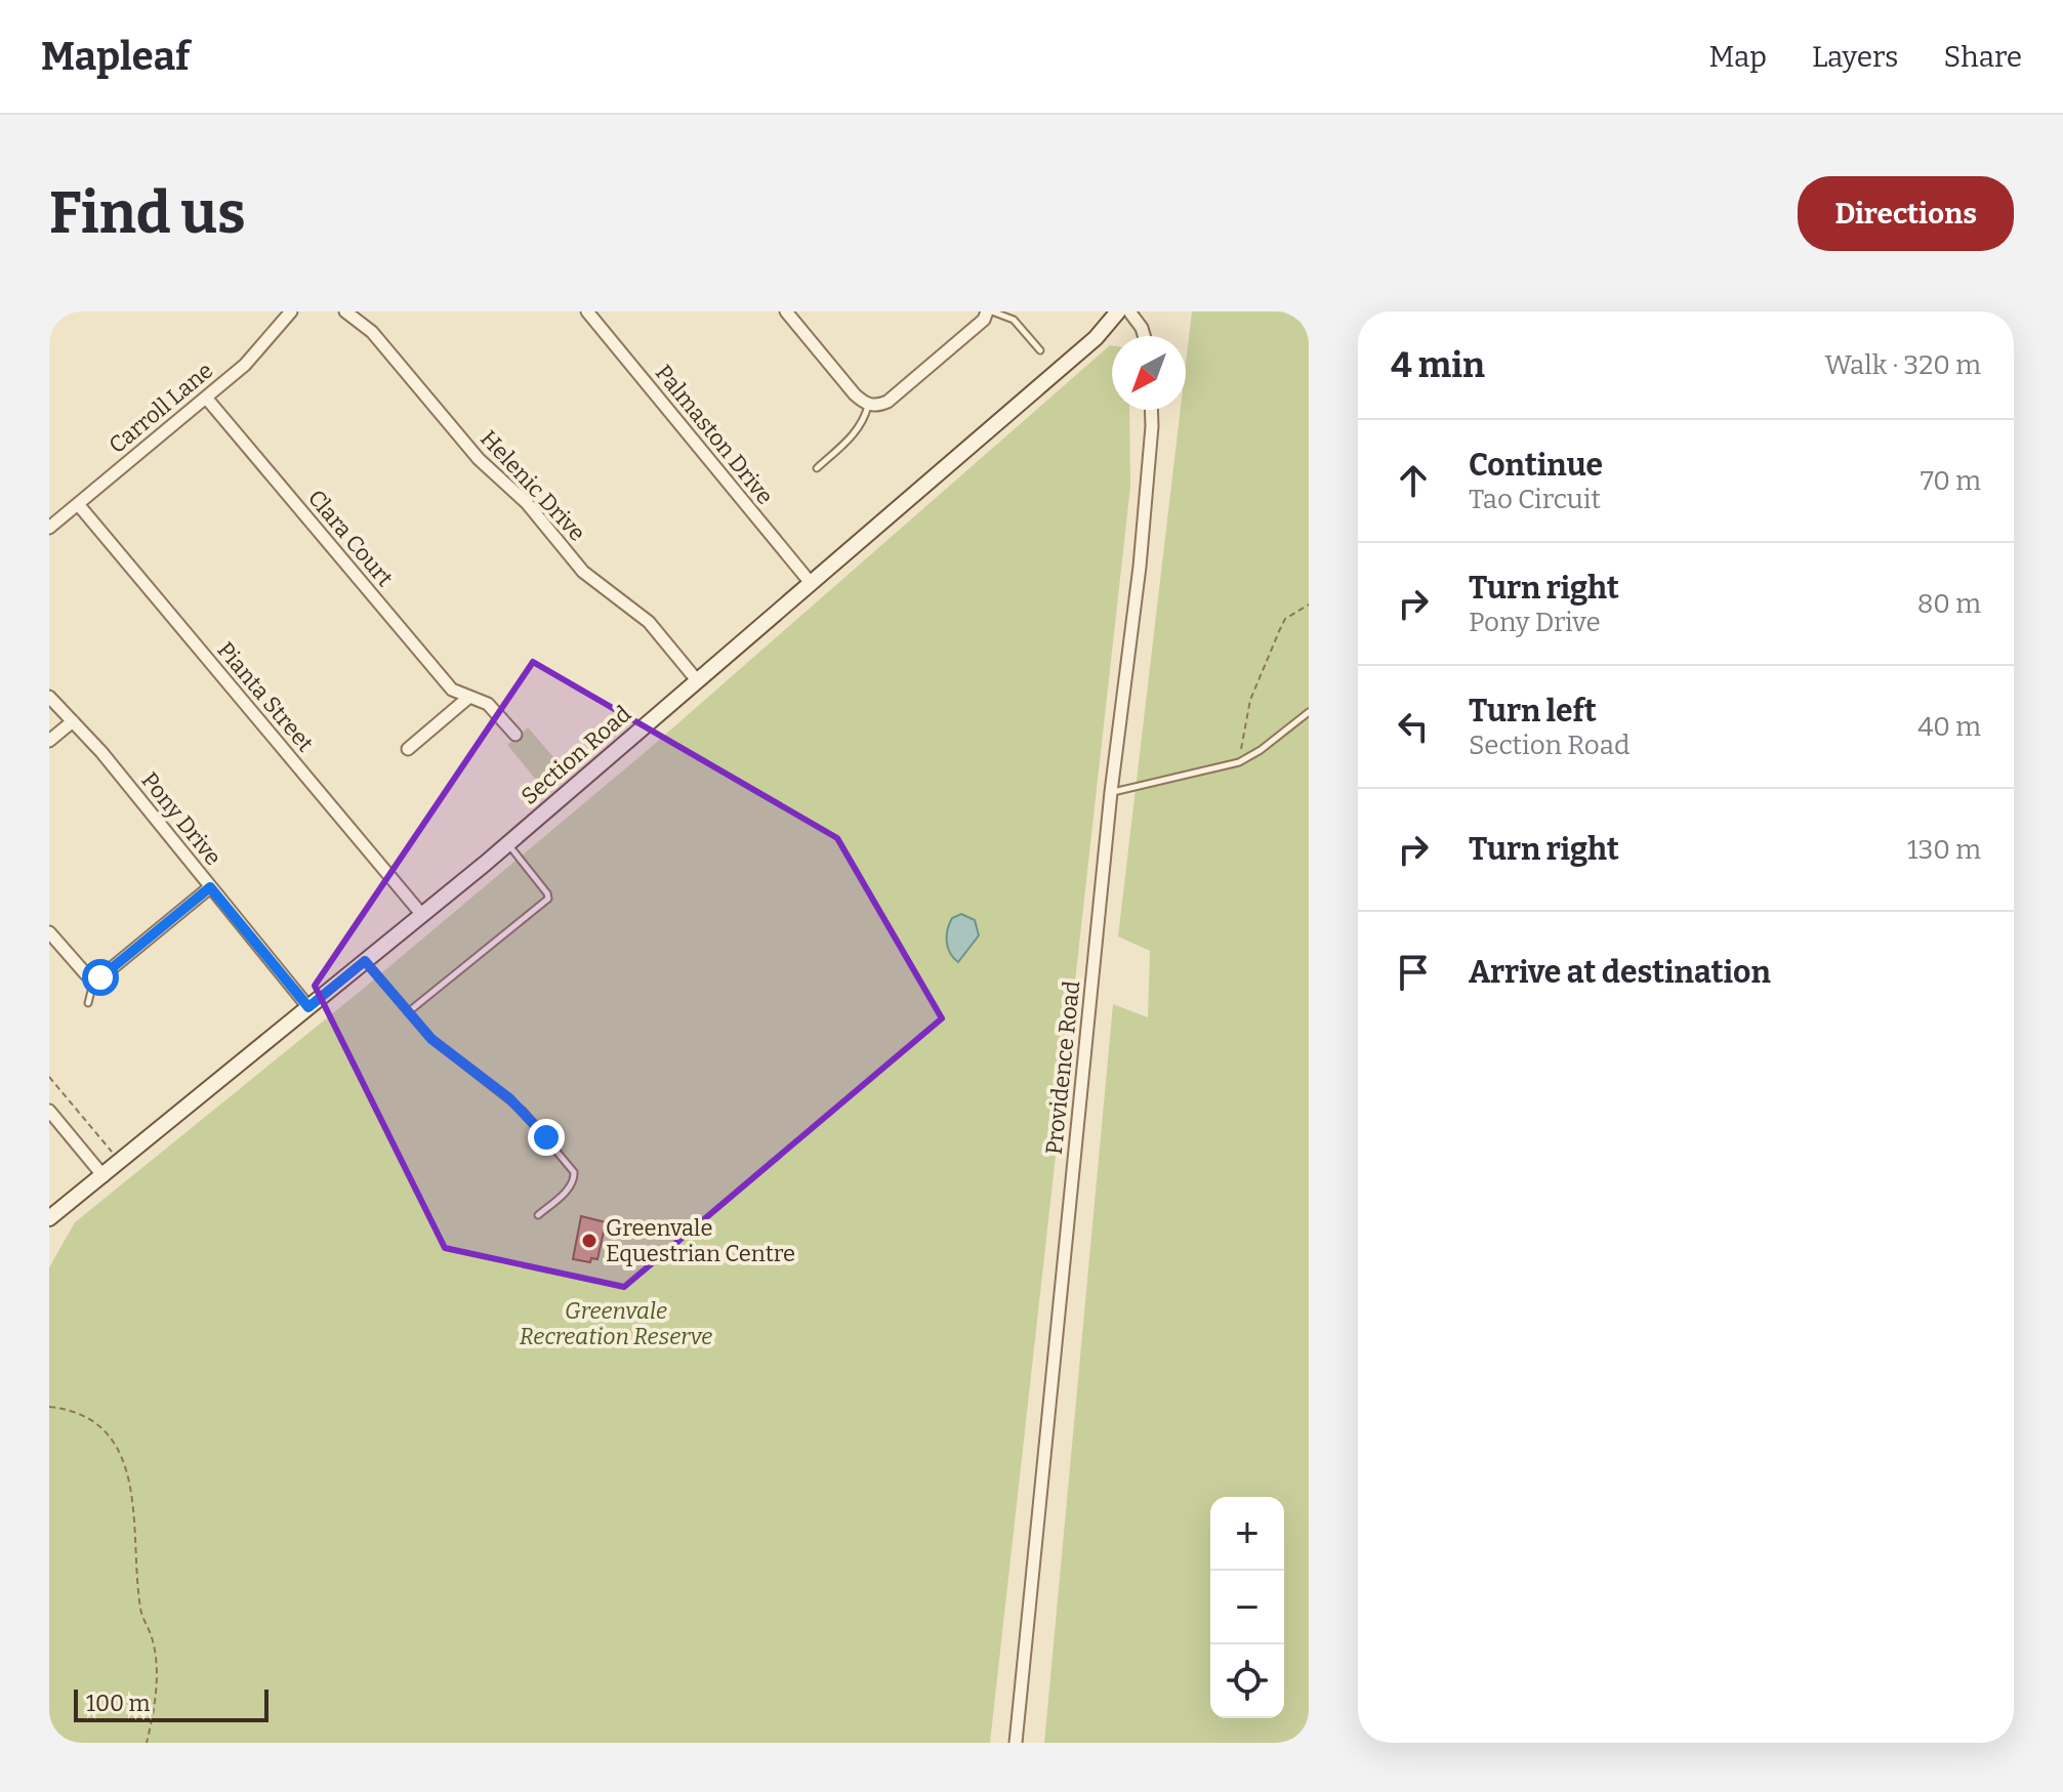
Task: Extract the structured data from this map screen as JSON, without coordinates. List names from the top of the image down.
{
  "streets": {
    "street": [
      "Carroll Lane",
      "Palmaston Drive",
      "Helenic Drive",
      "Clara Court",
      "Pianta Street",
      "Section Road",
      "Pony Drive",
      "Providence Road"
    ]
  },
  "crossings": [
    ["Carroll Lane", "Clara Court"],
    ["Carroll Lane", "Pianta Street"],
    ["Palmaston Drive", "Section Road"],
    ["Helenic Drive", "Section Road"],
    ["Pianta Street", "Section Road"],
    ["Section Road", "Pony Drive"]
  ],
  "parks": ["Greenvale Recreation Reserve"],
  "places": ["Greenvale Equestrian Centre"],
  "scale_bar": "100 m",
  "north": "bottom left",
  "page": {
    "header": "Mapleaf",
    "nav": ["Map", "Layers", "Share"],
    "buttons": "Directions",
    "title": "Find us",
    "heading": ["4 min", "Walk · 320 m"],
    "list": [
      ["Continue", "Tao Circuit", "70 m"],
      ["Turn right", "Pony Drive", "80 m"],
      ["Turn left", "Section Road", "40 m"],
      ["Turn right", "130 m"],
      "Arrive at destination"
    ],
    "map_buttons": ["+", "−"],
    "scale": "100 m"
  }
}
